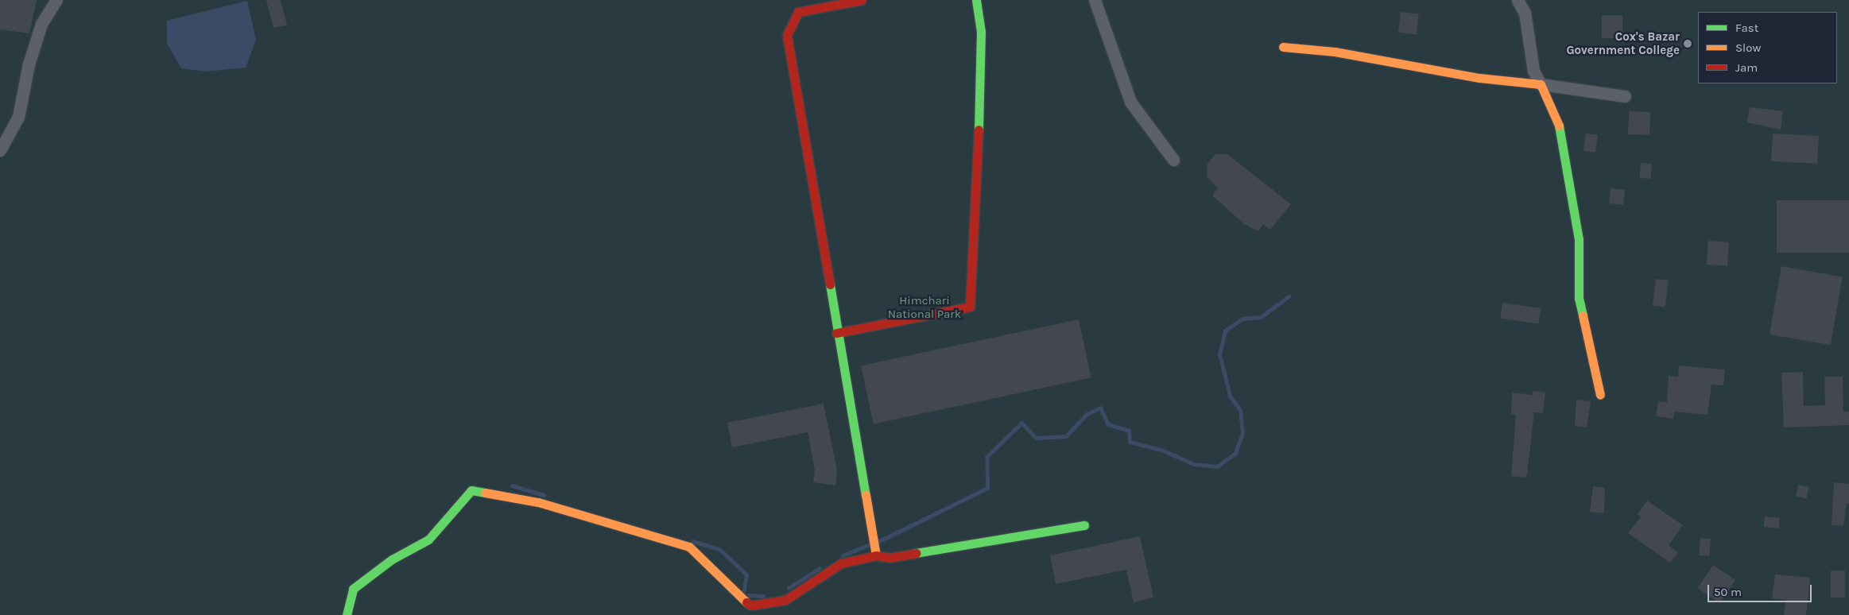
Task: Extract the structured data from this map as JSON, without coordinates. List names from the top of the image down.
{
  "parks": ["Himchari National Park"],
  "places": ["Cox's Bazar Government College"],
  "legend": ["Fast", "Slow", "Jam"],
  "scale_bar": "50 m"
}
